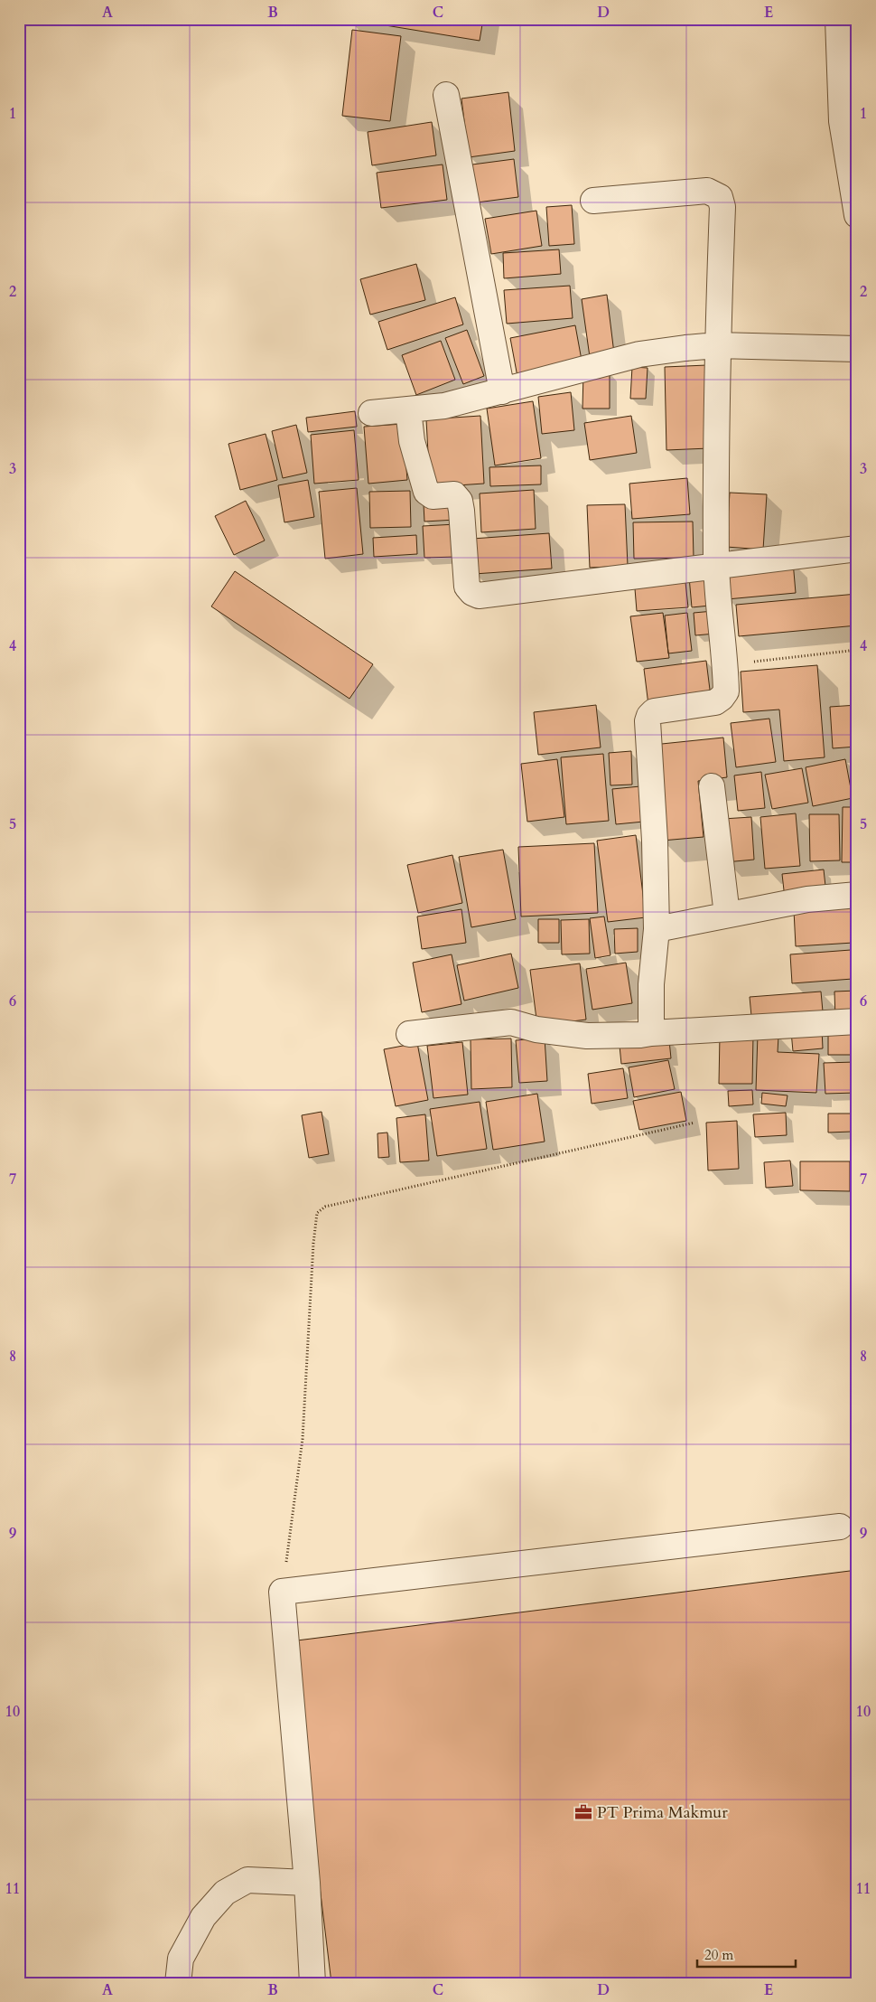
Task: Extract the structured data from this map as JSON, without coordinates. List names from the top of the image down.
{
  "places": {
    "office": ["PT Prima Makmur"]
  },
  "scale_bar": "20 m",
  "grid": {
    "columns": [
      "A",
      "B",
      "C",
      "D",
      "E"
    ],
    "rows": [
      "1",
      "2",
      "3",
      "4",
      "5",
      "6",
      "7",
      "8",
      "9",
      "10",
      "11"
    ]
  }
}
